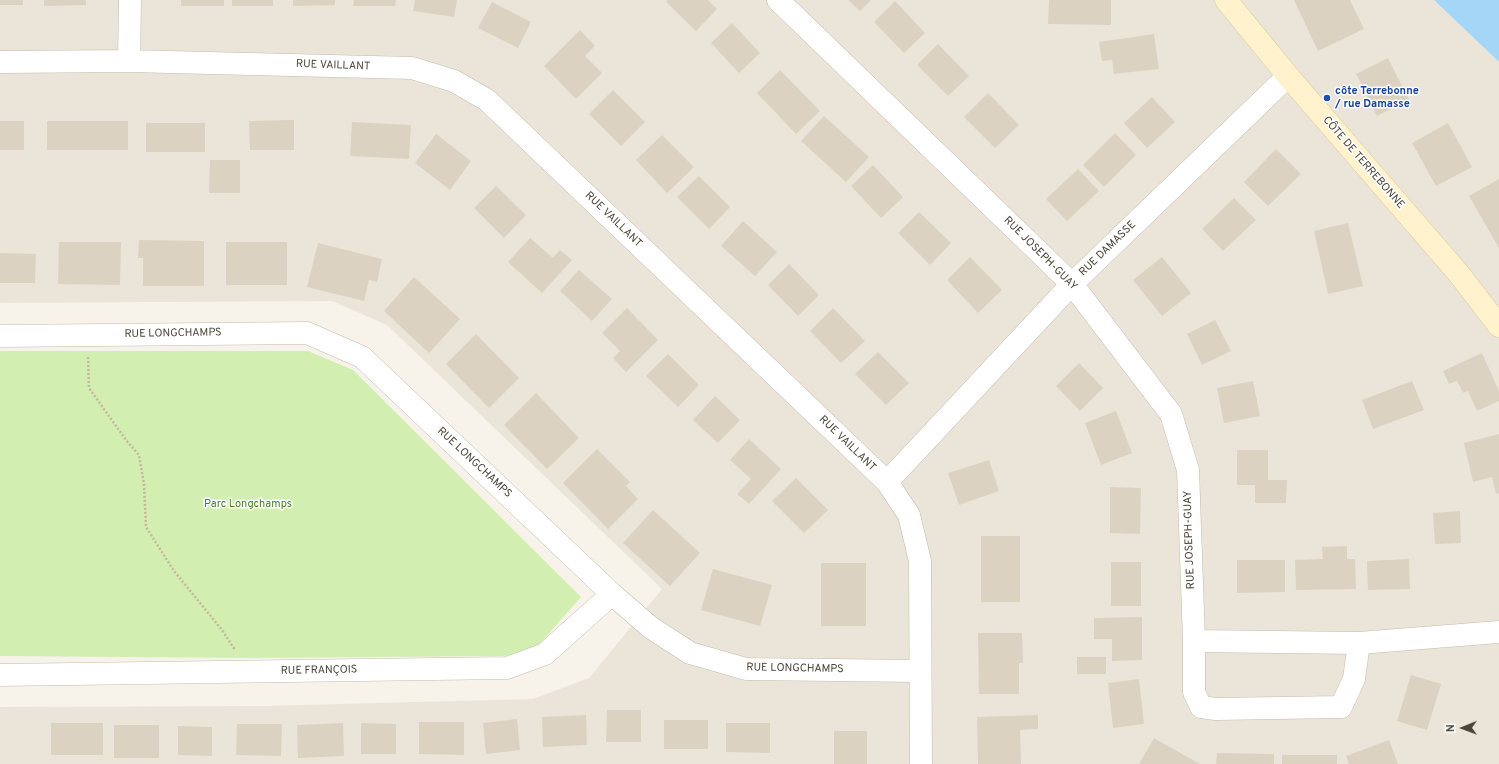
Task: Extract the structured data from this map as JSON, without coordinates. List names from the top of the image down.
{
  "streets": {
    "main road": ["CÔTE DE TERREBONNE"],
    "street": [
      "RUE VAILLANT",
      "RUE DAMASSE",
      "RUE JOSEPH-GUAY",
      "RUE LONGCHAMPS",
      "RUE FRANÇOIS"
    ]
  },
  "crossings": [
    ["RUE VAILLANT", "RUE DAMASSE"],
    ["RUE VAILLANT", "RUE LONGCHAMPS"],
    ["CÔTE DE TERREBONNE", "RUE DAMASSE"],
    ["RUE DAMASSE", "RUE JOSEPH-GUAY"],
    ["RUE LONGCHAMPS", "RUE FRANÇOIS"]
  ],
  "parks": ["Parc Longchamps"],
  "places": ["côte Terrebonne / rue Damasse"],
  "north": "left"
}
